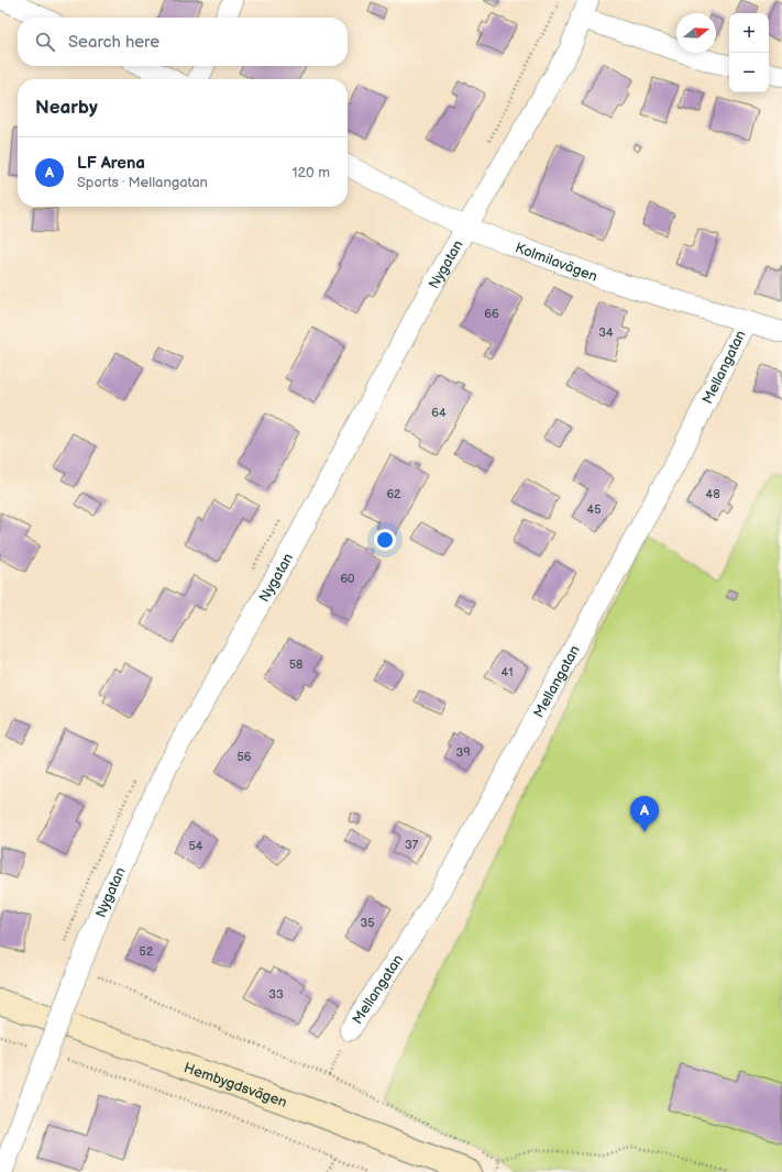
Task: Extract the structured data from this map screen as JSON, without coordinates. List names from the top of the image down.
{
  "streets": {
    "main road": ["Hembygdsvägen"],
    "street": ["Kolmilavägen", "Nygatan", "Mellangatan"]
  },
  "crossings": [
    ["Kolmilavägen", "Nygatan"],
    ["Kolmilavägen", "Mellangatan"]
  ],
  "house_numbers": [
    "66",
    "34",
    "64",
    "62",
    "48",
    "45",
    "60",
    "58",
    "41",
    "39",
    "56",
    "37",
    "54",
    "35",
    "52",
    "33"
  ],
  "north": "right",
  "page": {
    "map_buttons": ["+", "−"],
    "search": "Search here",
    "heading": "Nearby",
    "list": [
      {
        "mark": "A",
        "name": "LF Arena",
        "note": "Sports · Mellangatan",
        "value": "120 m"
      }
    ],
    "pins": "A"
  }
}
